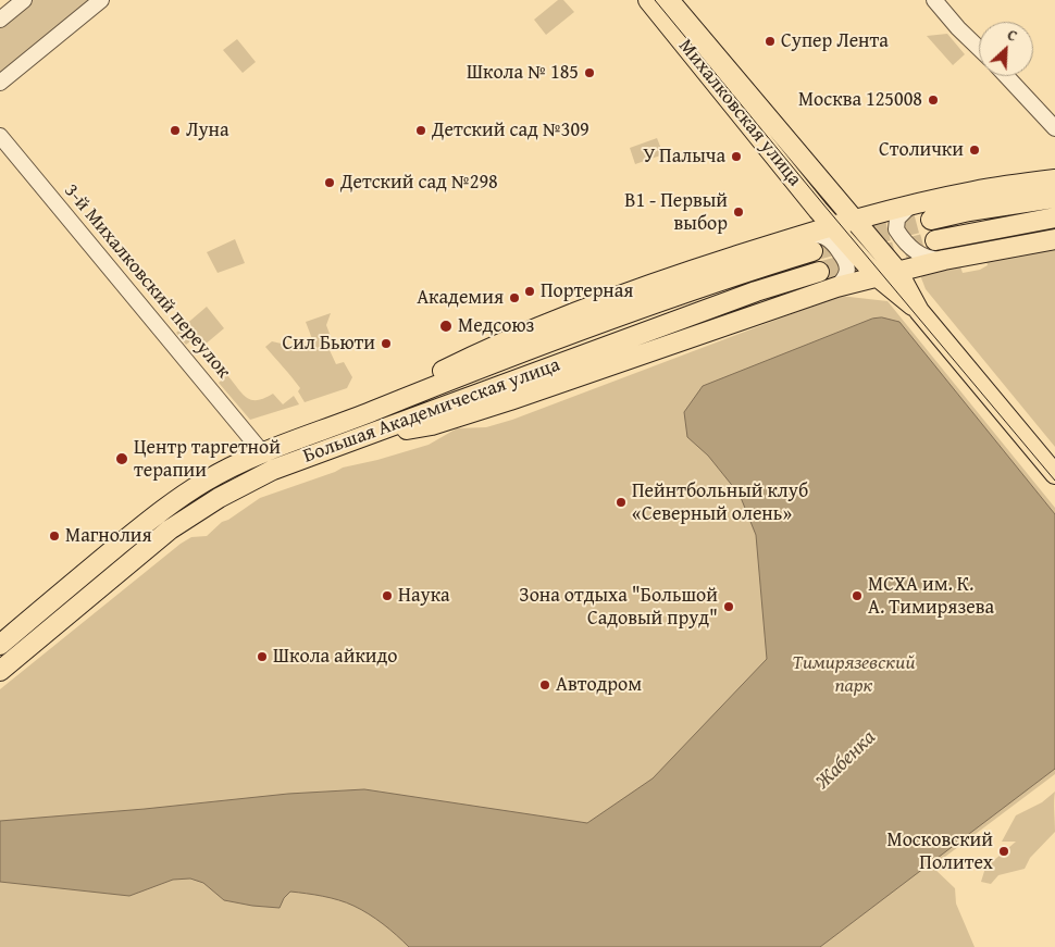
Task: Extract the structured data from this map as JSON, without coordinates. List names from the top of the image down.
{
  "streets": {
    "main road": ["Михалковская улица", "Большая Академическая улица"],
    "street": ["3-й Михалковский переулок"]
  },
  "crossings": [
    ["Михалковская улица", "Большая Академическая улица"],
    ["3-й Михалковский переулок", "Большая Академическая улица"]
  ],
  "water": ["Жабенка"],
  "parks": ["Тимирязевский парк"],
  "places": [
    "Супер Лента",
    "Школа № 185",
    "Москва 125008",
    "Луна",
    "Детский сад №309",
    "Столички",
    "У Палыча",
    "Детский сад №298",
    "В1 - Первый выбор",
    "Портерная",
    "Академия",
    "Медсоюз",
    "Сил Бьюти",
    "Центр таргетной терапии",
    "Пейнтбольный клуб «Северный олень»",
    "Магнолия",
    "Наука",
    "МСХА им. К. А. Тимирязева",
    "Зона отдыха \"Большой Садовый пруд\"",
    "Школа айкидо",
    "Автодром",
    "Московский Политех"
  ],
  "north": "top right"
}
